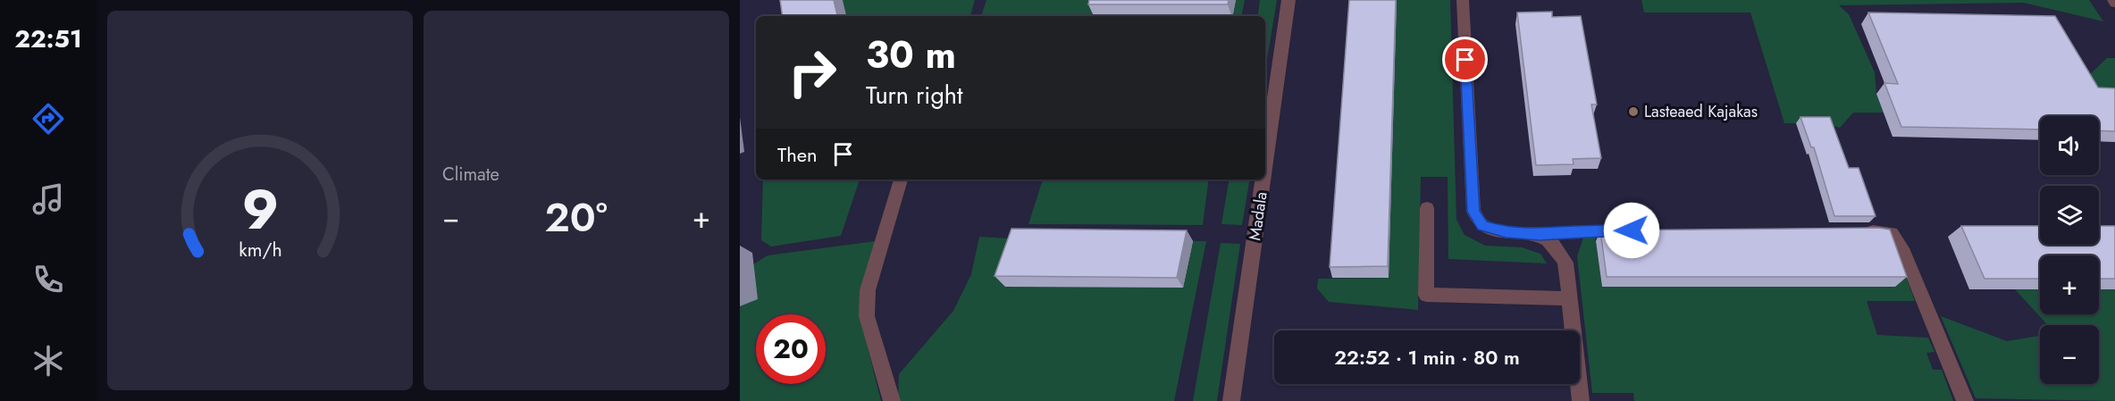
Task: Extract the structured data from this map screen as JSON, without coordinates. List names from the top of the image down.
{
  "streets": {
    "street": ["Madala"]
  },
  "places": ["Lasteaed Kajakas"],
  "page": {
    "tabs": "22:51",
    "tile": "Climate",
    "turn": ["30 m", "Turn right"],
    "map_buttons": ["+", "−"],
    "then": "Then",
    "heat": ["−", "20°", "+"],
    "limit": "20",
    "trip": "22:52 · 1 min · 80 m",
    "gauge": ["9", "km/h"]
  }
}
